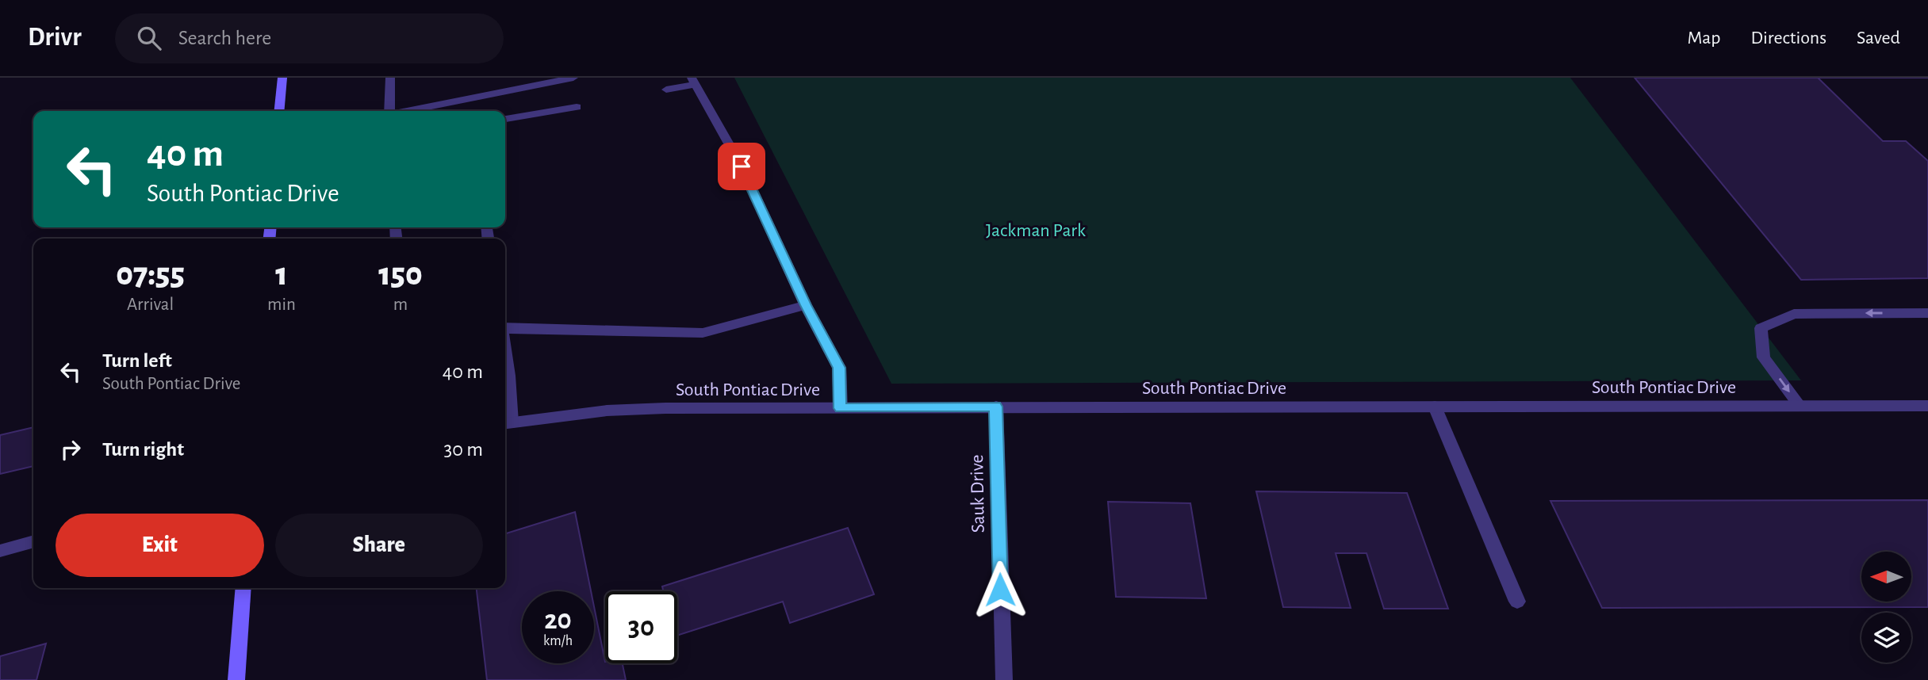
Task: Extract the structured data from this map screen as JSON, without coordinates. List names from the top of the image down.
{
  "streets": {
    "street": ["South Pontiac Drive", "Sauk Drive"]
  },
  "crossings": [
    ["South Pontiac Drive", "Sauk Drive"]
  ],
  "parks": ["Jackman Park"],
  "north": "left",
  "page": {
    "header": "Drivr",
    "search": "Search here",
    "nav": ["Map", "Directions", "Saved"],
    "turn": ["40 m", "South Pontiac Drive"],
    "eta": [
      "07:55",
      "Arrival",
      "1",
      "min",
      "150",
      "m"
    ],
    "list": [
      {
        "name": "Turn left",
        "note": "South Pontiac Drive",
        "value": "40 m"
      },
      {
        "name": "Turn right",
        "value": "30 m"
      }
    ],
    "buttons": ["Exit", "Share"],
    "speed": "20 km/h",
    "limit": "30"
  }
}
